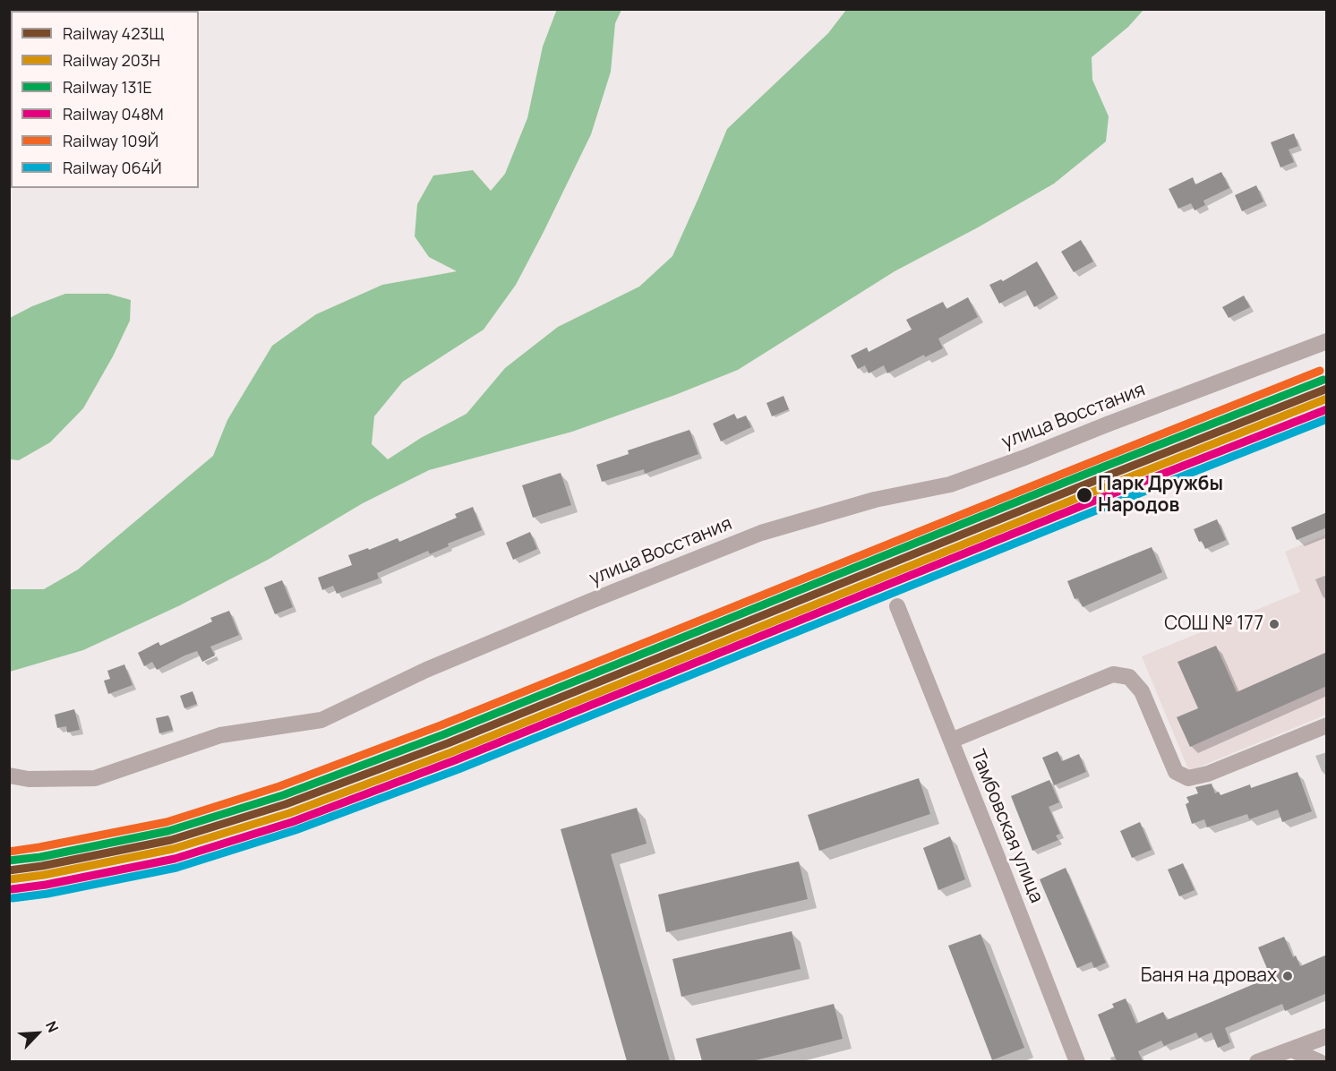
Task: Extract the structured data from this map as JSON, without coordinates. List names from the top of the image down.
{
  "streets": {
    "street": ["улица Восстания", "Тамбовская улица"]
  },
  "places": ["Парк Дружбы Народов", "СОШ № 177", "Баня на дровах"],
  "lines": [
    "rail line 109Й",
    "rail line 131Е",
    "rail line 423Щ",
    "rail line 203Н",
    "rail line 048М",
    "rail line 064Й"
  ],
  "legend": [
    "Railway 423Щ",
    "Railway 203Н",
    "Railway 131Е",
    "Railway 048М",
    "Railway 109Й",
    "Railway 064Й"
  ],
  "north": "top right"
}
